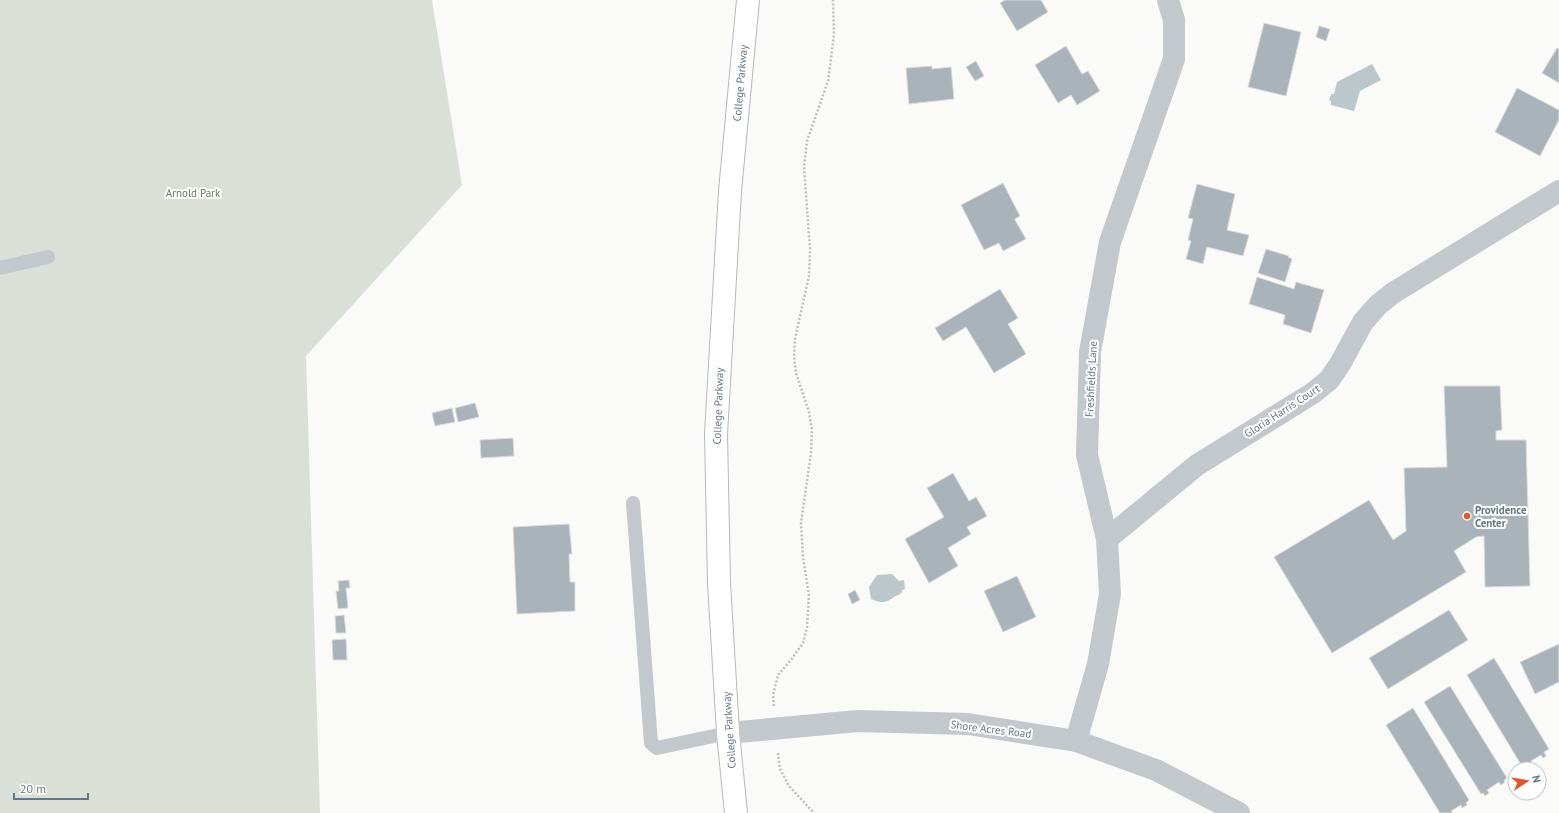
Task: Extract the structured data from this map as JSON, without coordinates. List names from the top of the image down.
{
  "streets": {
    "main road": ["College Parkway"],
    "street": ["Freshfields Lane", "Gloria Harris Court", "Shore Acres Road"]
  },
  "crossings": [
    ["College Parkway", "Shore Acres Road"],
    ["Freshfields Lane", "Gloria Harris Court"],
    ["Freshfields Lane", "Shore Acres Road"]
  ],
  "parks": ["Arnold Park"],
  "places": ["Providence Center"],
  "scale_bar": "20 m",
  "north": "right"
}
